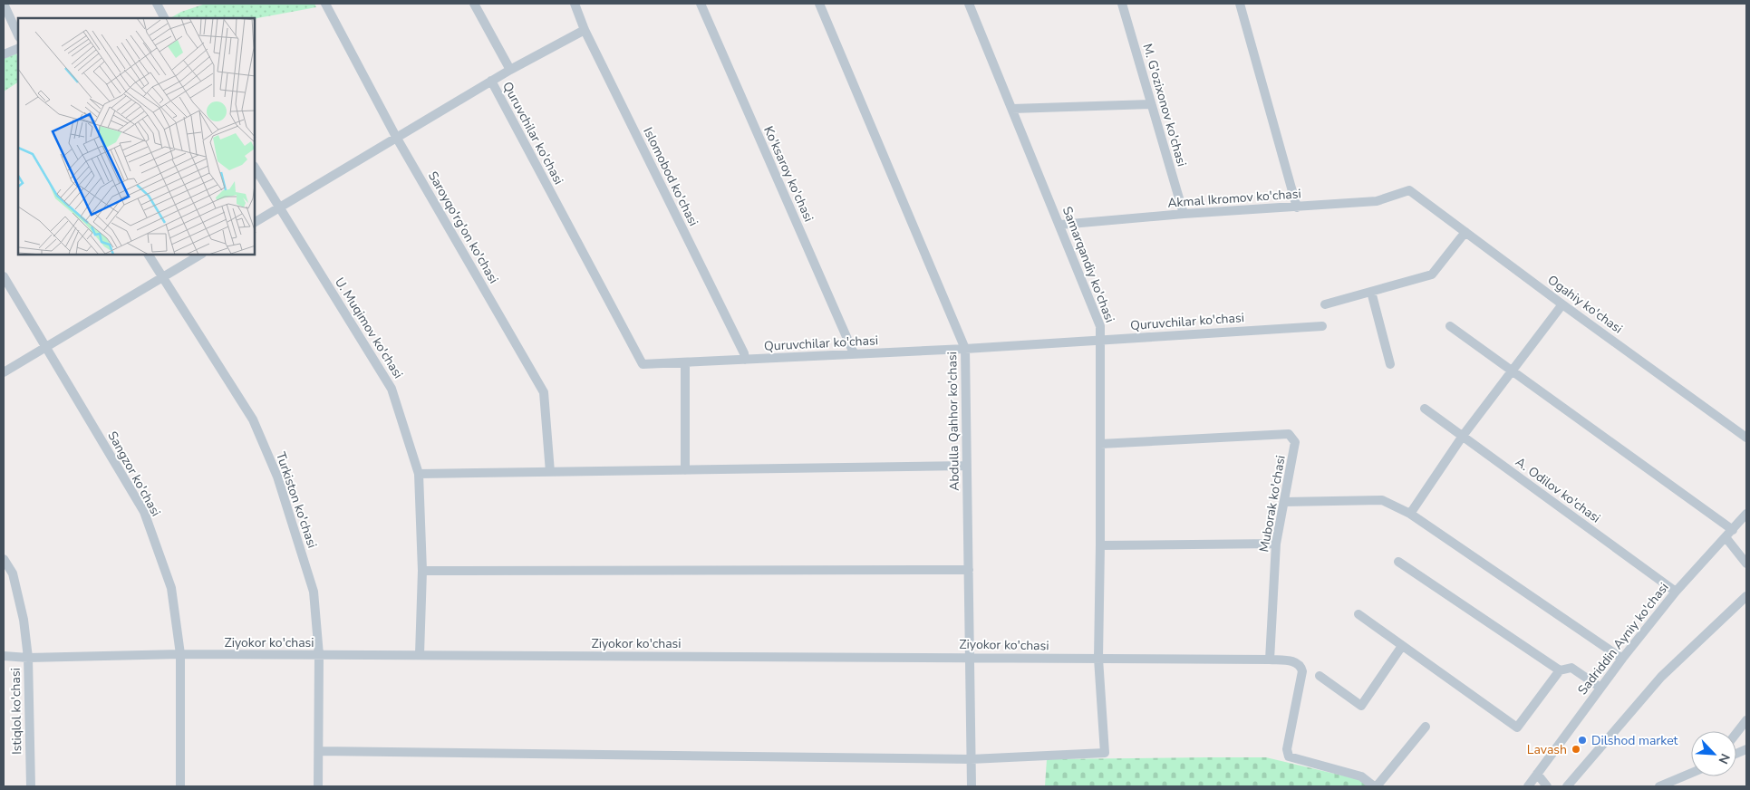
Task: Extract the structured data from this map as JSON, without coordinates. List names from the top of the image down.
{
  "streets": {
    "street": [
      "M. G'ozixonov ko'chasi",
      "Quruvchilar ko'chasi",
      "Ko'ksaroy ko'chasi",
      "Islomobod ko'chasi",
      "Akmal Ikromov ko'chasi",
      "Saroyqo'rg'on ko'chasi",
      "Samarqandiy ko'chasi",
      "Ogahiy ko'chasi",
      "U. Muqimov ko'chasi",
      "Abdulla Qahhor ko'chasi",
      "Sangzor ko'chasi",
      "A. Odilov ko'chasi",
      "Turkiston ko'chasi",
      "Muborak ko'chasi",
      "Sadriddin Ayniy ko'chasi",
      "Ziyokor ko'chasi",
      "Istiqlol ko'chasi"
    ]
  },
  "crossings": [
    ["M. G'ozixonov ko'chasi", "Akmal Ikromov ko'chasi"],
    ["Quruvchilar ko'chasi", "Ko'ksaroy ko'chasi"],
    ["Quruvchilar ko'chasi", "Islomobod ko'chasi"],
    ["Quruvchilar ko'chasi", "Samarqandiy ko'chasi"],
    ["Quruvchilar ko'chasi", "Abdulla Qahhor ko'chasi"],
    ["Akmal Ikromov ko'chasi", "Samarqandiy ko'chasi"],
    ["Akmal Ikromov ko'chasi", "Ogahiy ko'chasi"],
    ["Samarqandiy ko'chasi", "Abdulla Qahhor ko'chasi"],
    ["Samarqandiy ko'chasi", "Muborak ko'chasi"],
    ["Samarqandiy ko'chasi", "Ziyokor ko'chasi"],
    ["U. Muqimov ko'chasi", "Ziyokor ko'chasi"],
    ["Abdulla Qahhor ko'chasi", "Ziyokor ko'chasi"],
    ["Sangzor ko'chasi", "Ziyokor ko'chasi"],
    ["A. Odilov ko'chasi", "Sadriddin Ayniy ko'chasi"],
    ["Turkiston ko'chasi", "Ziyokor ko'chasi"],
    ["Muborak ko'chasi", "Ziyokor ko'chasi"],
    ["Ziyokor ko'chasi", "Istiqlol ko'chasi"]
  ],
  "places": ["Dilshod market", "Lavash"],
  "north": "bottom right"
}
